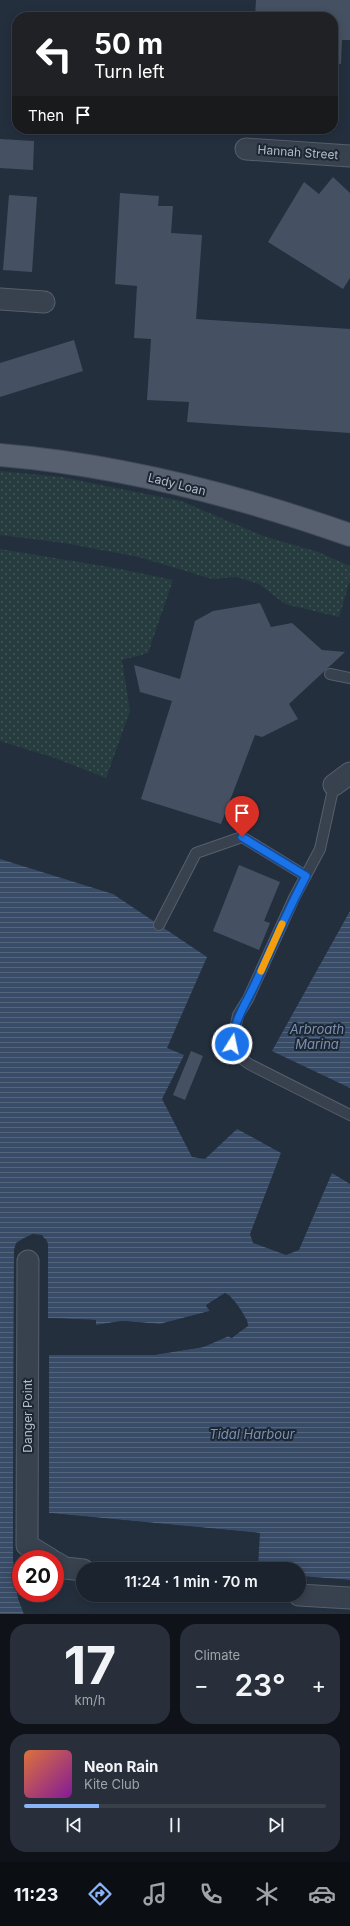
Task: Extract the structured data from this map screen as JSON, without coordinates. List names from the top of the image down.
{
  "streets": {
    "main road": ["Lady Loan"],
    "street": ["Hannah Street", "Danger Point"]
  },
  "water": ["Arbroath Marina", "Tidal Harbour"],
  "page": {
    "turn": ["50 m", "Turn left"],
    "then": "Then",
    "limit": "20",
    "trip": "11:24 · 1 min · 70 m",
    "tile": [
      ["17", "km/h"],
      "Climate"
    ],
    "heat": ["−", "23°", "+"],
    "song": ["Neon Rain", "Kite Club"],
    "tabs": "11:23"
  }
}
